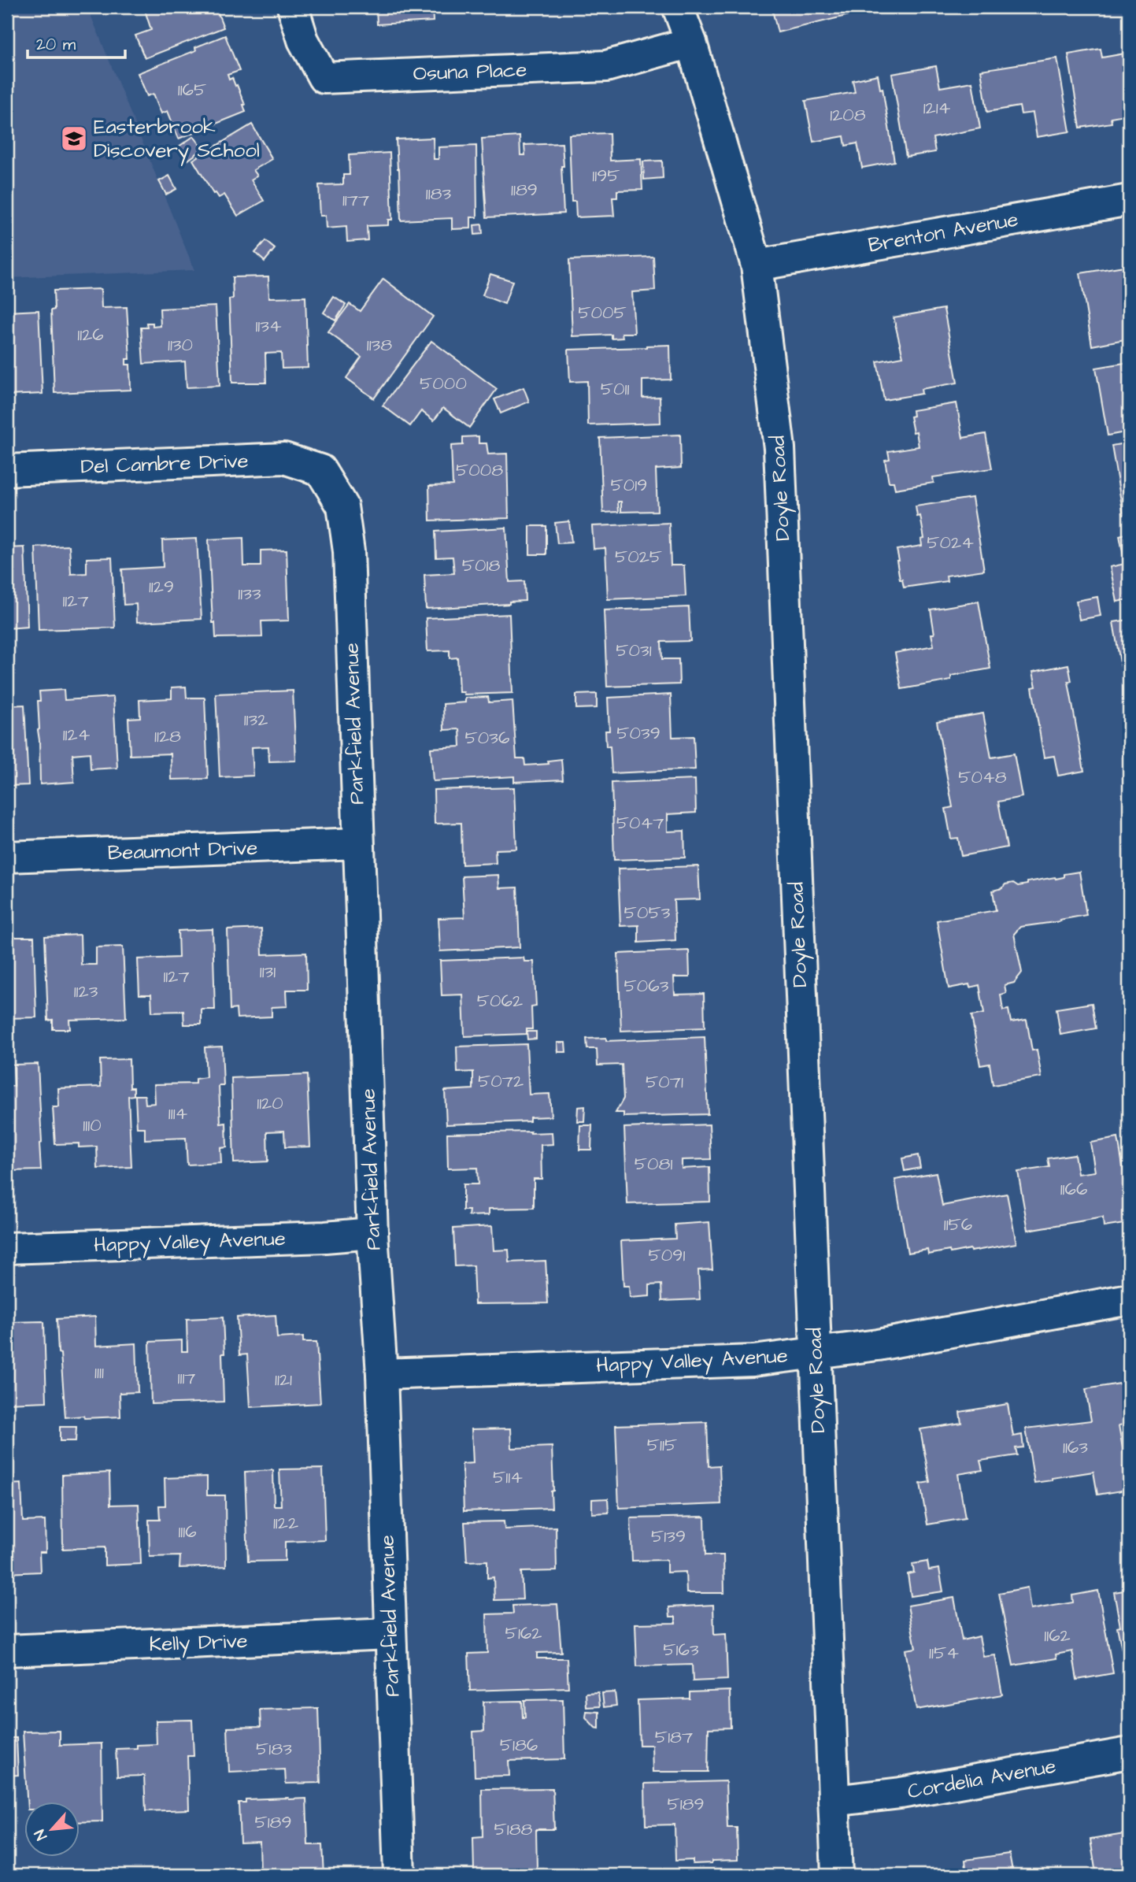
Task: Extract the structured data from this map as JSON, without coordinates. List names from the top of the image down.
{
  "streets": {
    "street": [
      "Osuna Place",
      "Brenton Avenue",
      "Del Cambre Drive",
      "Doyle Road",
      "Parkfield Avenue",
      "Beaumont Drive",
      "Happy Valley Avenue",
      "Kelly Drive",
      "Cordelia Avenue"
    ]
  },
  "crossings": [
    ["Osuna Place", "Doyle Road"],
    ["Brenton Avenue", "Doyle Road"],
    ["Del Cambre Drive", "Parkfield Avenue"],
    ["Doyle Road", "Happy Valley Avenue"],
    ["Doyle Road", "Cordelia Avenue"],
    ["Parkfield Avenue", "Beaumont Drive"],
    ["Parkfield Avenue", "Happy Valley Avenue"],
    ["Parkfield Avenue", "Kelly Drive"]
  ],
  "places": {
    "school or university": ["Easterbrook Discovery School"]
  },
  "house_numbers": [
    "1165",
    "1214",
    "1208",
    "1195",
    "1189",
    "1183",
    "1177",
    "5005",
    "1134",
    "1126",
    "1130",
    "1138",
    "5000",
    "5011",
    "5008",
    "5019",
    "5024",
    "5025",
    "5018",
    "1129",
    "1133",
    "1127",
    "5031",
    "1132",
    "5039",
    "1124",
    "1128",
    "5036",
    "5048",
    "5047",
    "5053",
    "1131",
    "1127",
    "5063",
    "1123",
    "5062",
    "5072",
    "5071",
    "1120",
    "1114",
    "1110",
    "5081",
    "1166",
    "1156",
    "5091",
    "1111",
    "1117",
    "1121",
    "5115",
    "1163",
    "5114",
    "1122",
    "1116",
    "5139",
    "5162",
    "1162",
    "5163",
    "1154",
    "5187",
    "5186",
    "5183",
    "5189",
    "5189",
    "5188"
  ],
  "scale_bar": "20 m",
  "north": "bottom left"
}
